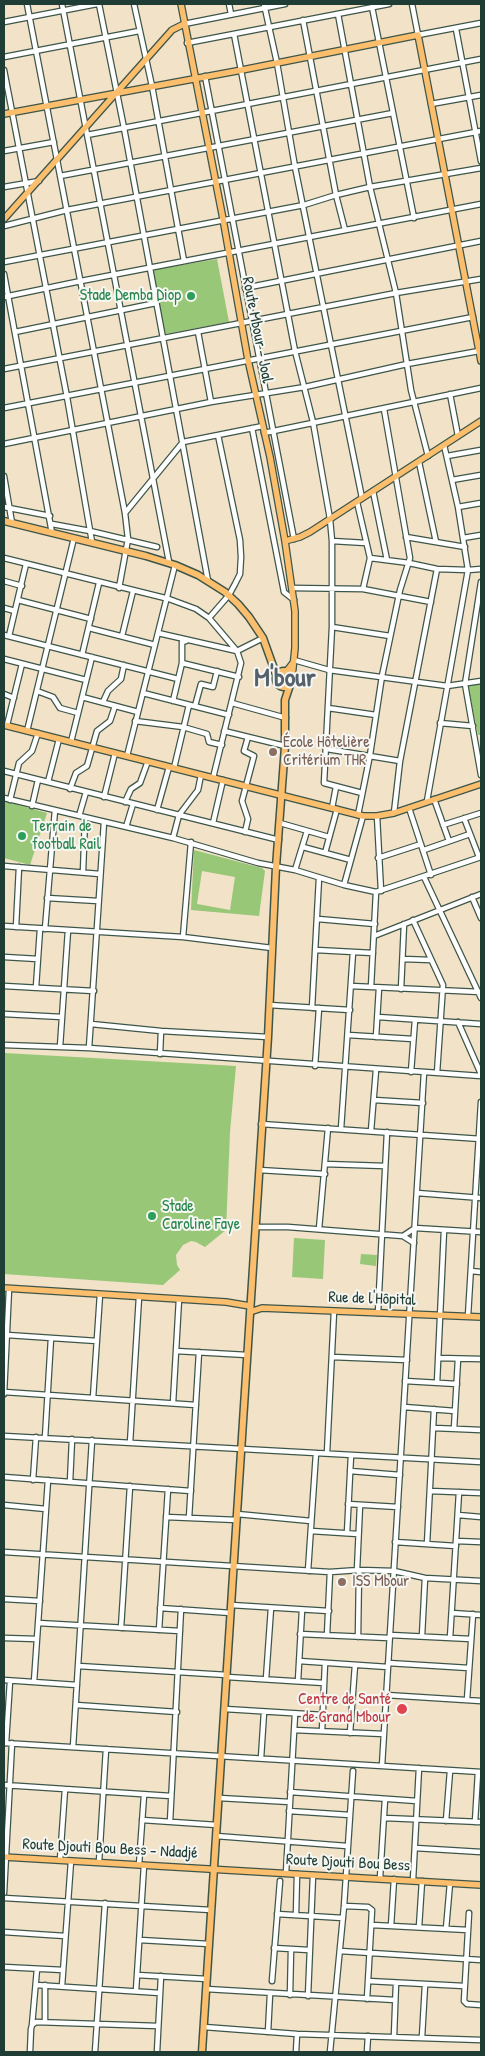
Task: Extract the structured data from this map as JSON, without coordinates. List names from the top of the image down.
{
  "streets": {
    "main road": [
      "Route Mbour - Joal",
      "Rue de l'Hôpital",
      "Route Djouti Bou Bess - Ndadjé",
      "Route Djouti Bou Bess"
    ]
  },
  "crossings": [
    ["Route Djouti Bou Bess - Ndadjé", "Route Djouti Bou Bess"]
  ],
  "districts": ["M'bour"],
  "places": [
    "Stade Demba Diop",
    "École Hôtelière Critérium THR",
    "Terrain de football Rail",
    "Stade Caroline Faye",
    "ISS Mbour",
    "Centre de Santé de Grand Mbour"
  ]
}
